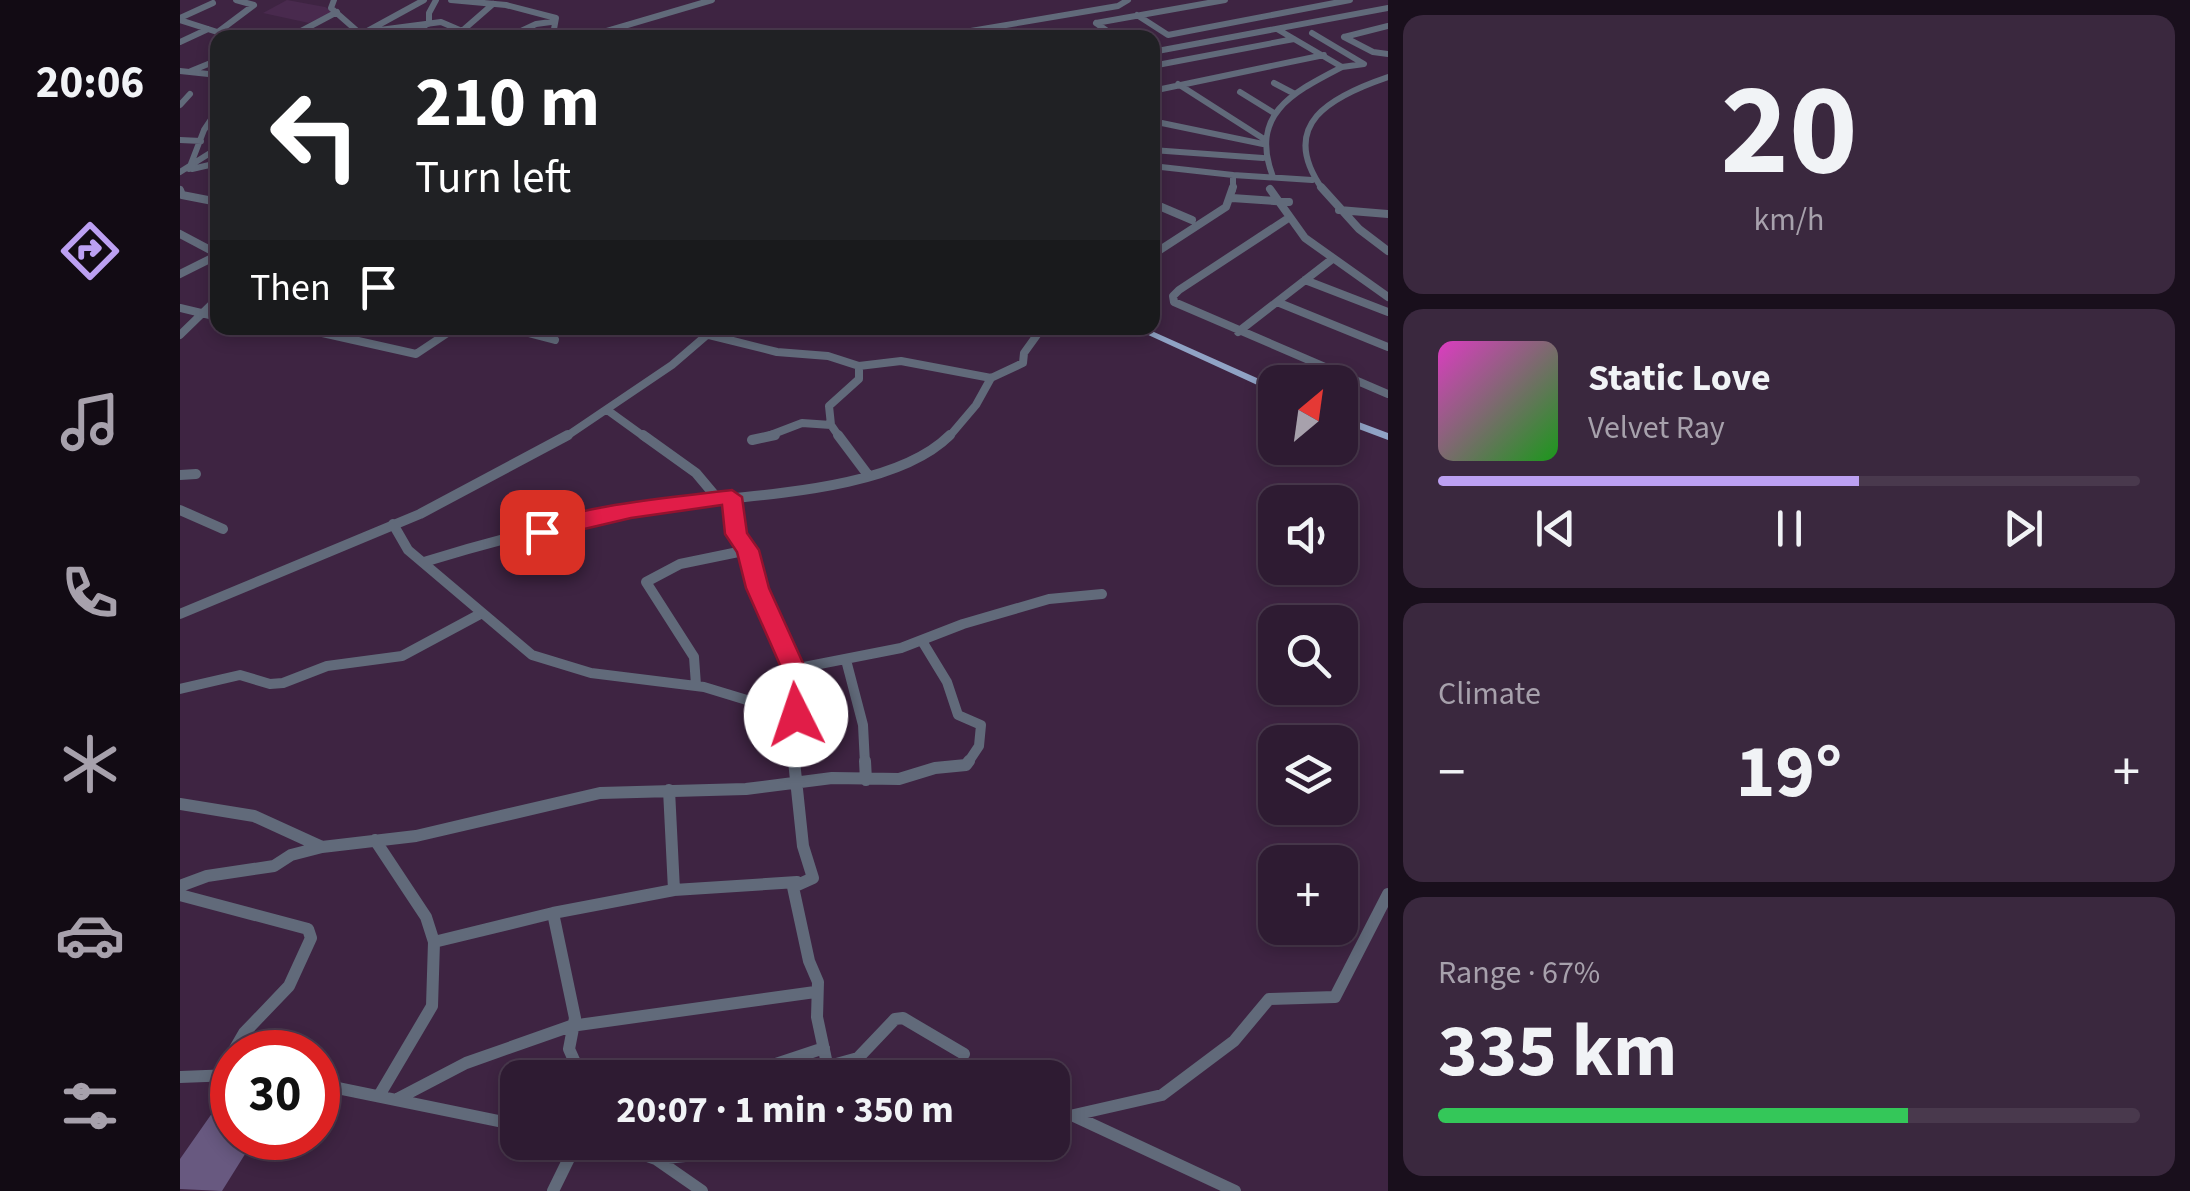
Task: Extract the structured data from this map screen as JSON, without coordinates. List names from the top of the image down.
{
  "north": "top right",
  "page": {
    "tabs": "20:06",
    "tile": [
      ["20", "km/h"],
      "Climate",
      ["Range · 67%", "335 km"]
    ],
    "turn": ["210 m", "Turn left"],
    "then": "Then",
    "song": ["Static Love", "Velvet Ray"],
    "map_buttons": "+",
    "heat": ["−", "19°", "+"],
    "limit": "30",
    "trip": "20:07 · 1 min · 350 m"
  }
}
